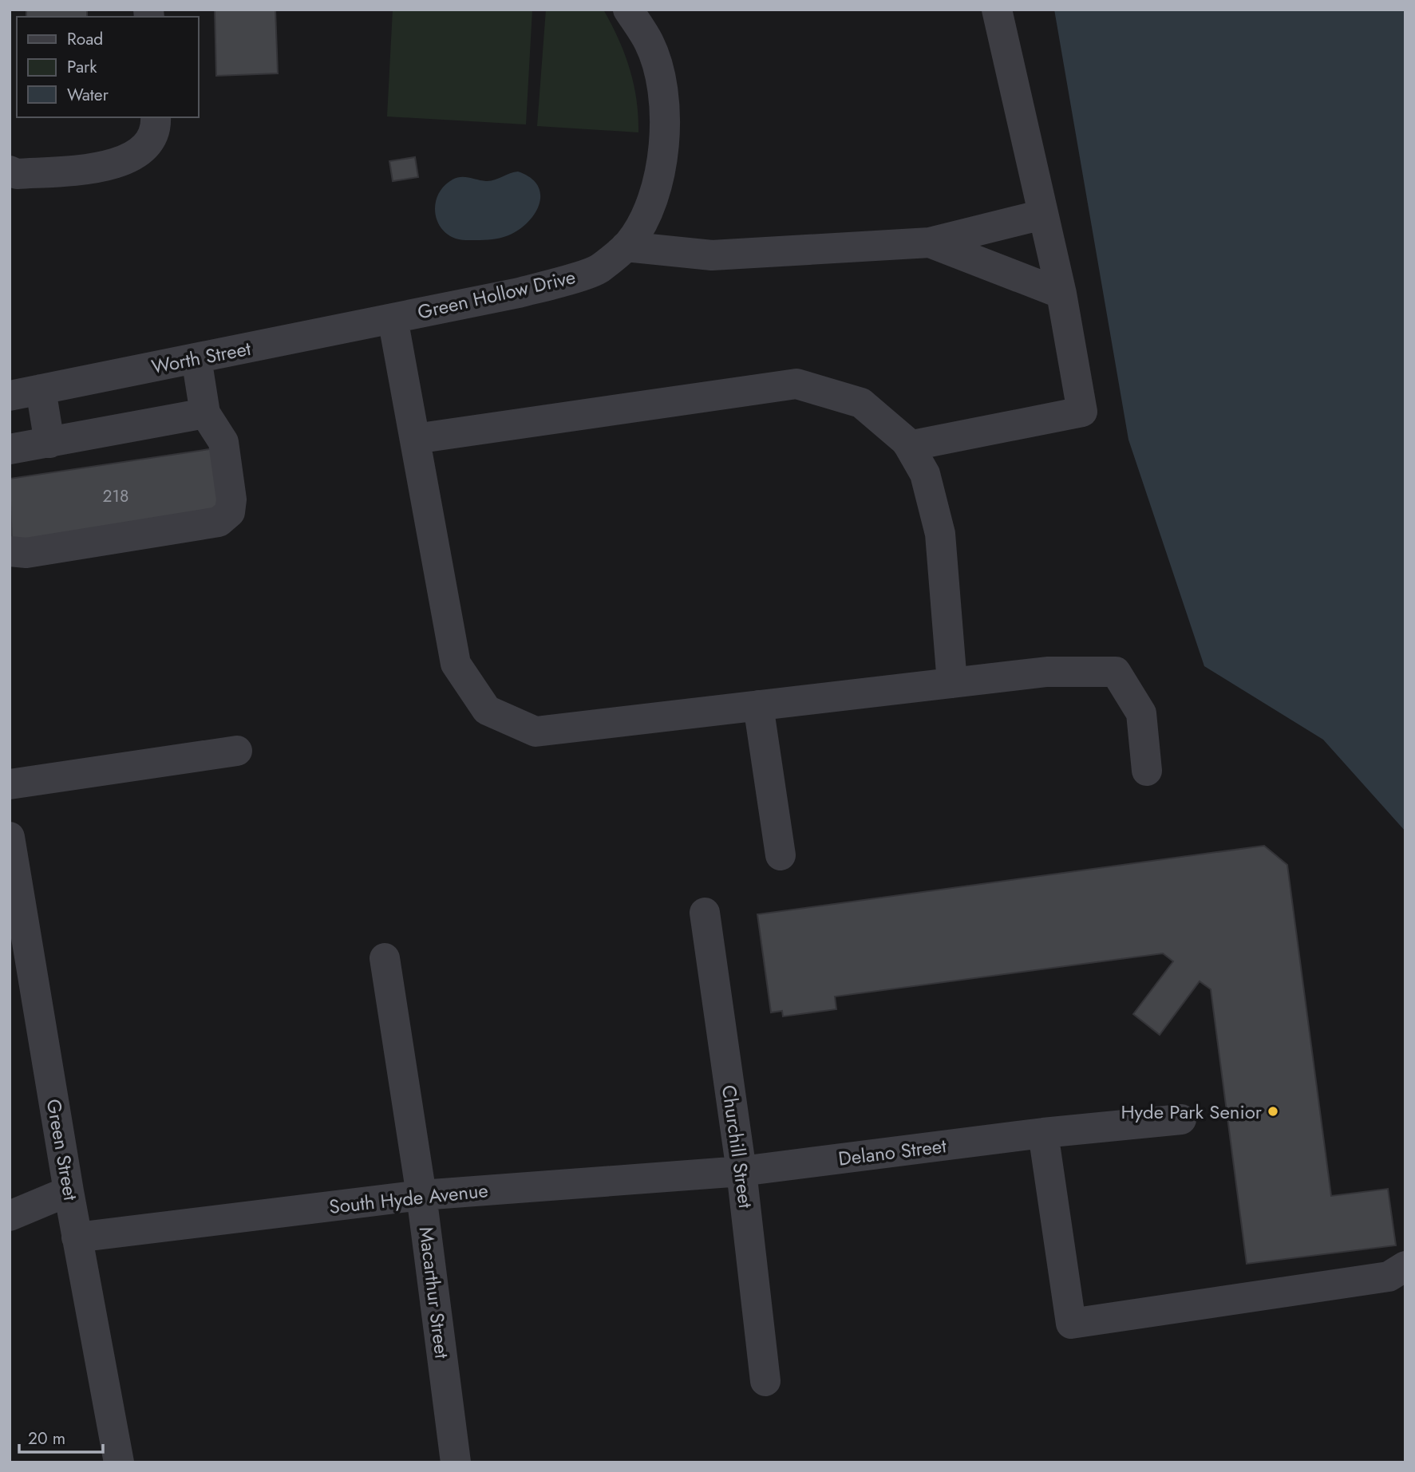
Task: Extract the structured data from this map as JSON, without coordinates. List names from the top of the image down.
{
  "streets": {
    "street": [
      "Green Hollow Drive",
      "Worth Street",
      "Churchill Street",
      "Green Street",
      "Delano Street",
      "South Hyde Avenue",
      "Macarthur Street"
    ]
  },
  "crossings": [
    ["Green Hollow Drive", "Worth Street"],
    ["Churchill Street", "Delano Street"],
    ["Churchill Street", "South Hyde Avenue"],
    ["Green Street", "South Hyde Avenue"],
    ["Delano Street", "South Hyde Avenue"],
    ["South Hyde Avenue", "Macarthur Street"]
  ],
  "places": ["Hyde Park Senior"],
  "house_numbers": ["218"],
  "legend": ["Road", "Park", "Water"],
  "scale_bar": "20 m"
}
